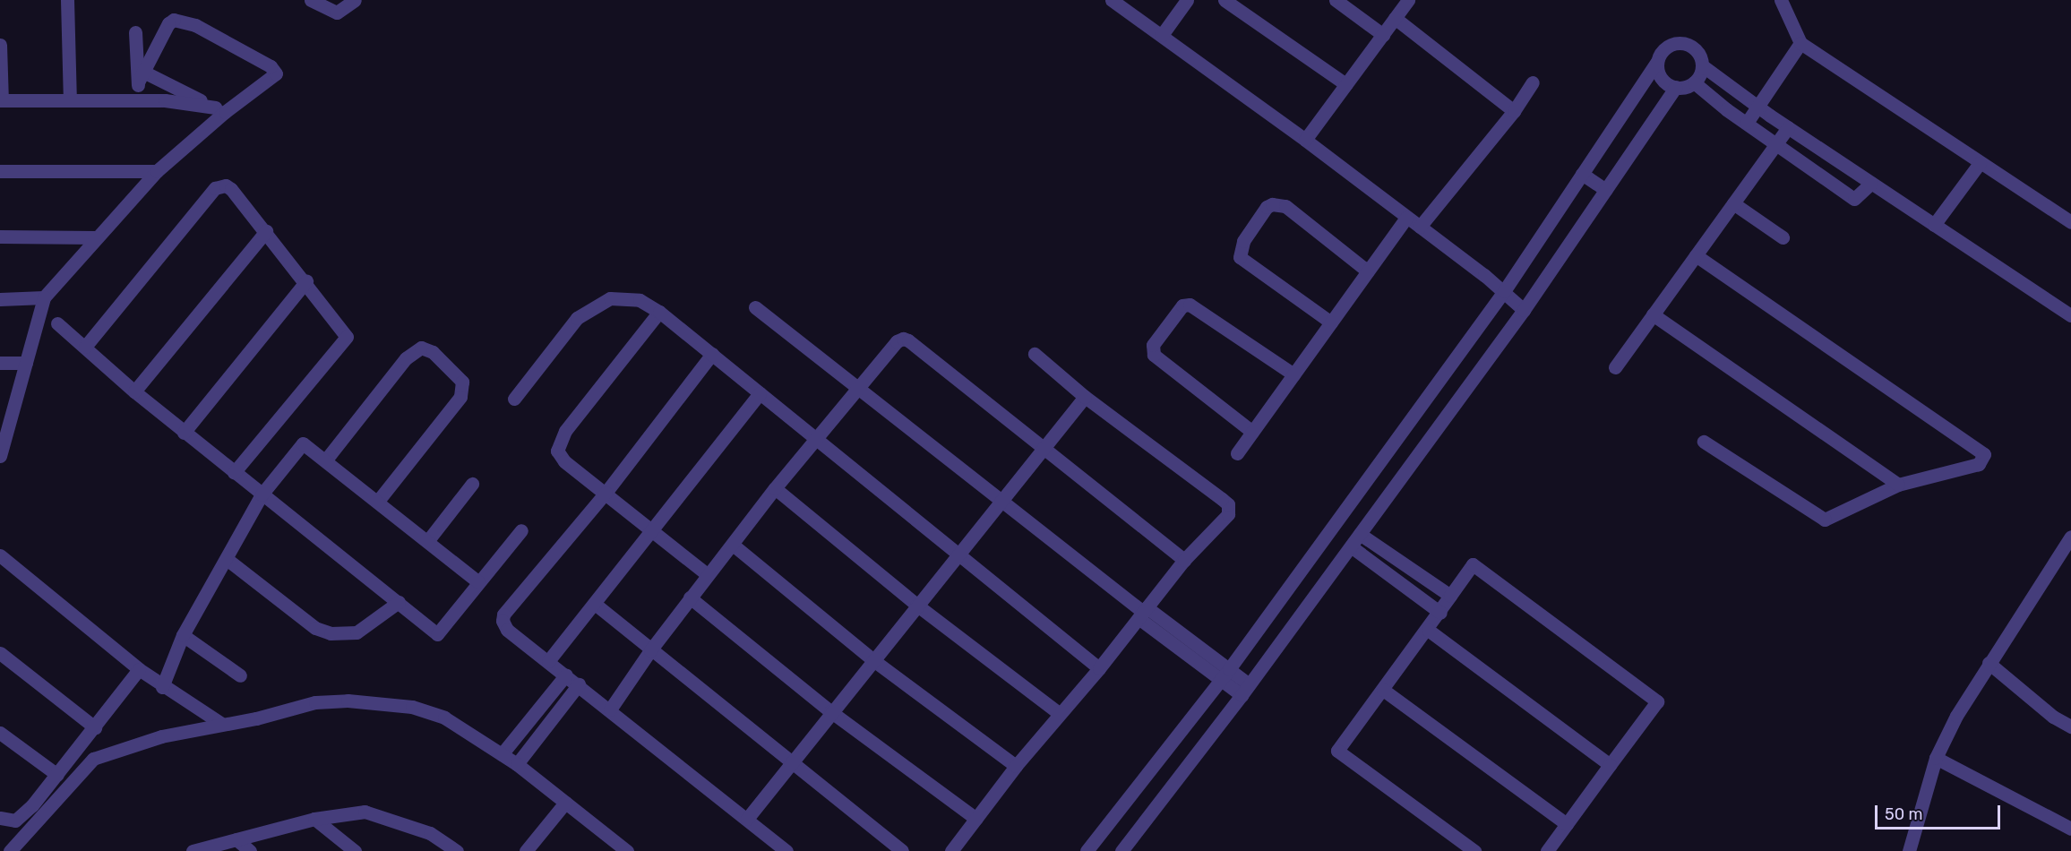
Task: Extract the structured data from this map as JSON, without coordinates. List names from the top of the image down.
{
  "scale_bar": "50 m"
}
